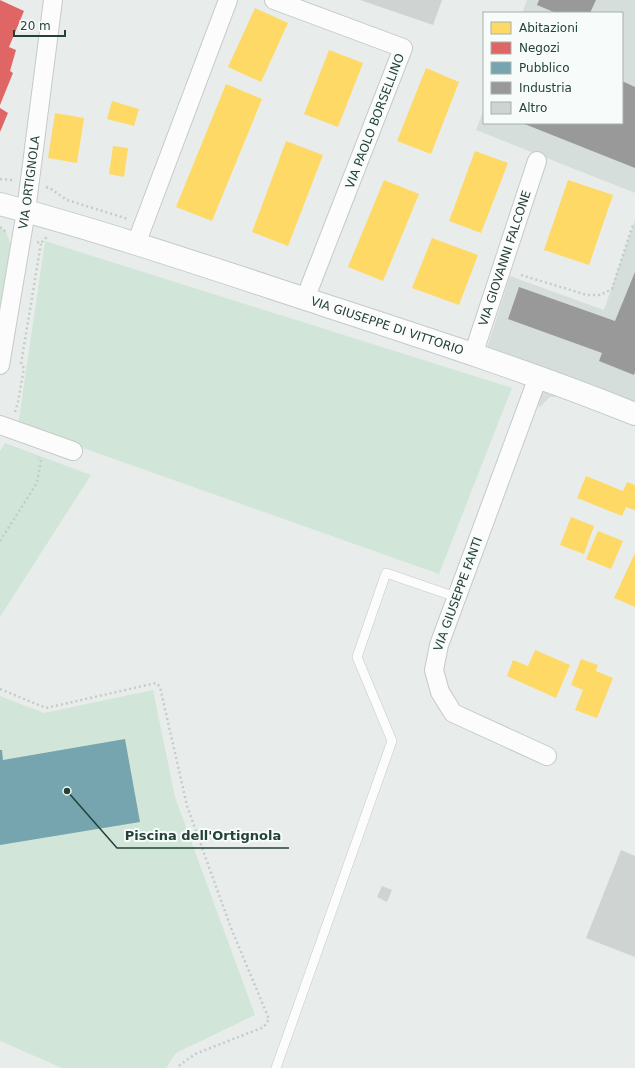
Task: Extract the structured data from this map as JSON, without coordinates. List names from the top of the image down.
{
  "streets": {
    "main road": ["VIA GIUSEPPE DI VITTORIO"],
    "street": [
      "VIA PAOLO BORSELLINO",
      "VIA ORTIGNOLA",
      "VIA GIOVANNI FALCONE",
      "VIA GIUSEPPE FANTI"
    ]
  },
  "crossings": [
    ["VIA PAOLO BORSELLINO", "VIA GIUSEPPE DI VITTORIO"],
    ["VIA ORTIGNOLA", "VIA GIUSEPPE DI VITTORIO"],
    ["VIA GIOVANNI FALCONE", "VIA GIUSEPPE DI VITTORIO"],
    ["VIA GIUSEPPE DI VITTORIO", "VIA GIUSEPPE FANTI"]
  ],
  "places": ["Piscina dell'Ortignola"],
  "legend": [
    "Abitazioni",
    "Negozi",
    "Pubblico",
    "Industria",
    "Altro"
  ],
  "scale_bar": "20 m"
}
